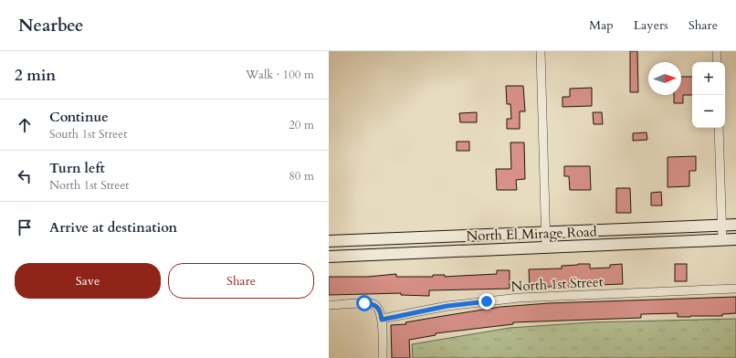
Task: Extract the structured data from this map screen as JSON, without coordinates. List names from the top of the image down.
{
  "streets": {
    "main road": ["North El Mirage Road"],
    "street": ["North 1st Street"]
  },
  "north": "right",
  "page": {
    "header": "Nearbee",
    "nav": ["Map", "Layers", "Share"],
    "heading": ["2 min", "Walk · 100 m"],
    "map_buttons": ["+", "−"],
    "list": [
      ["Continue", "South 1st Street", "20 m"],
      ["Turn left", "North 1st Street", "80 m"],
      "Arrive at destination"
    ],
    "buttons": ["Save", "Share"]
  }
}
